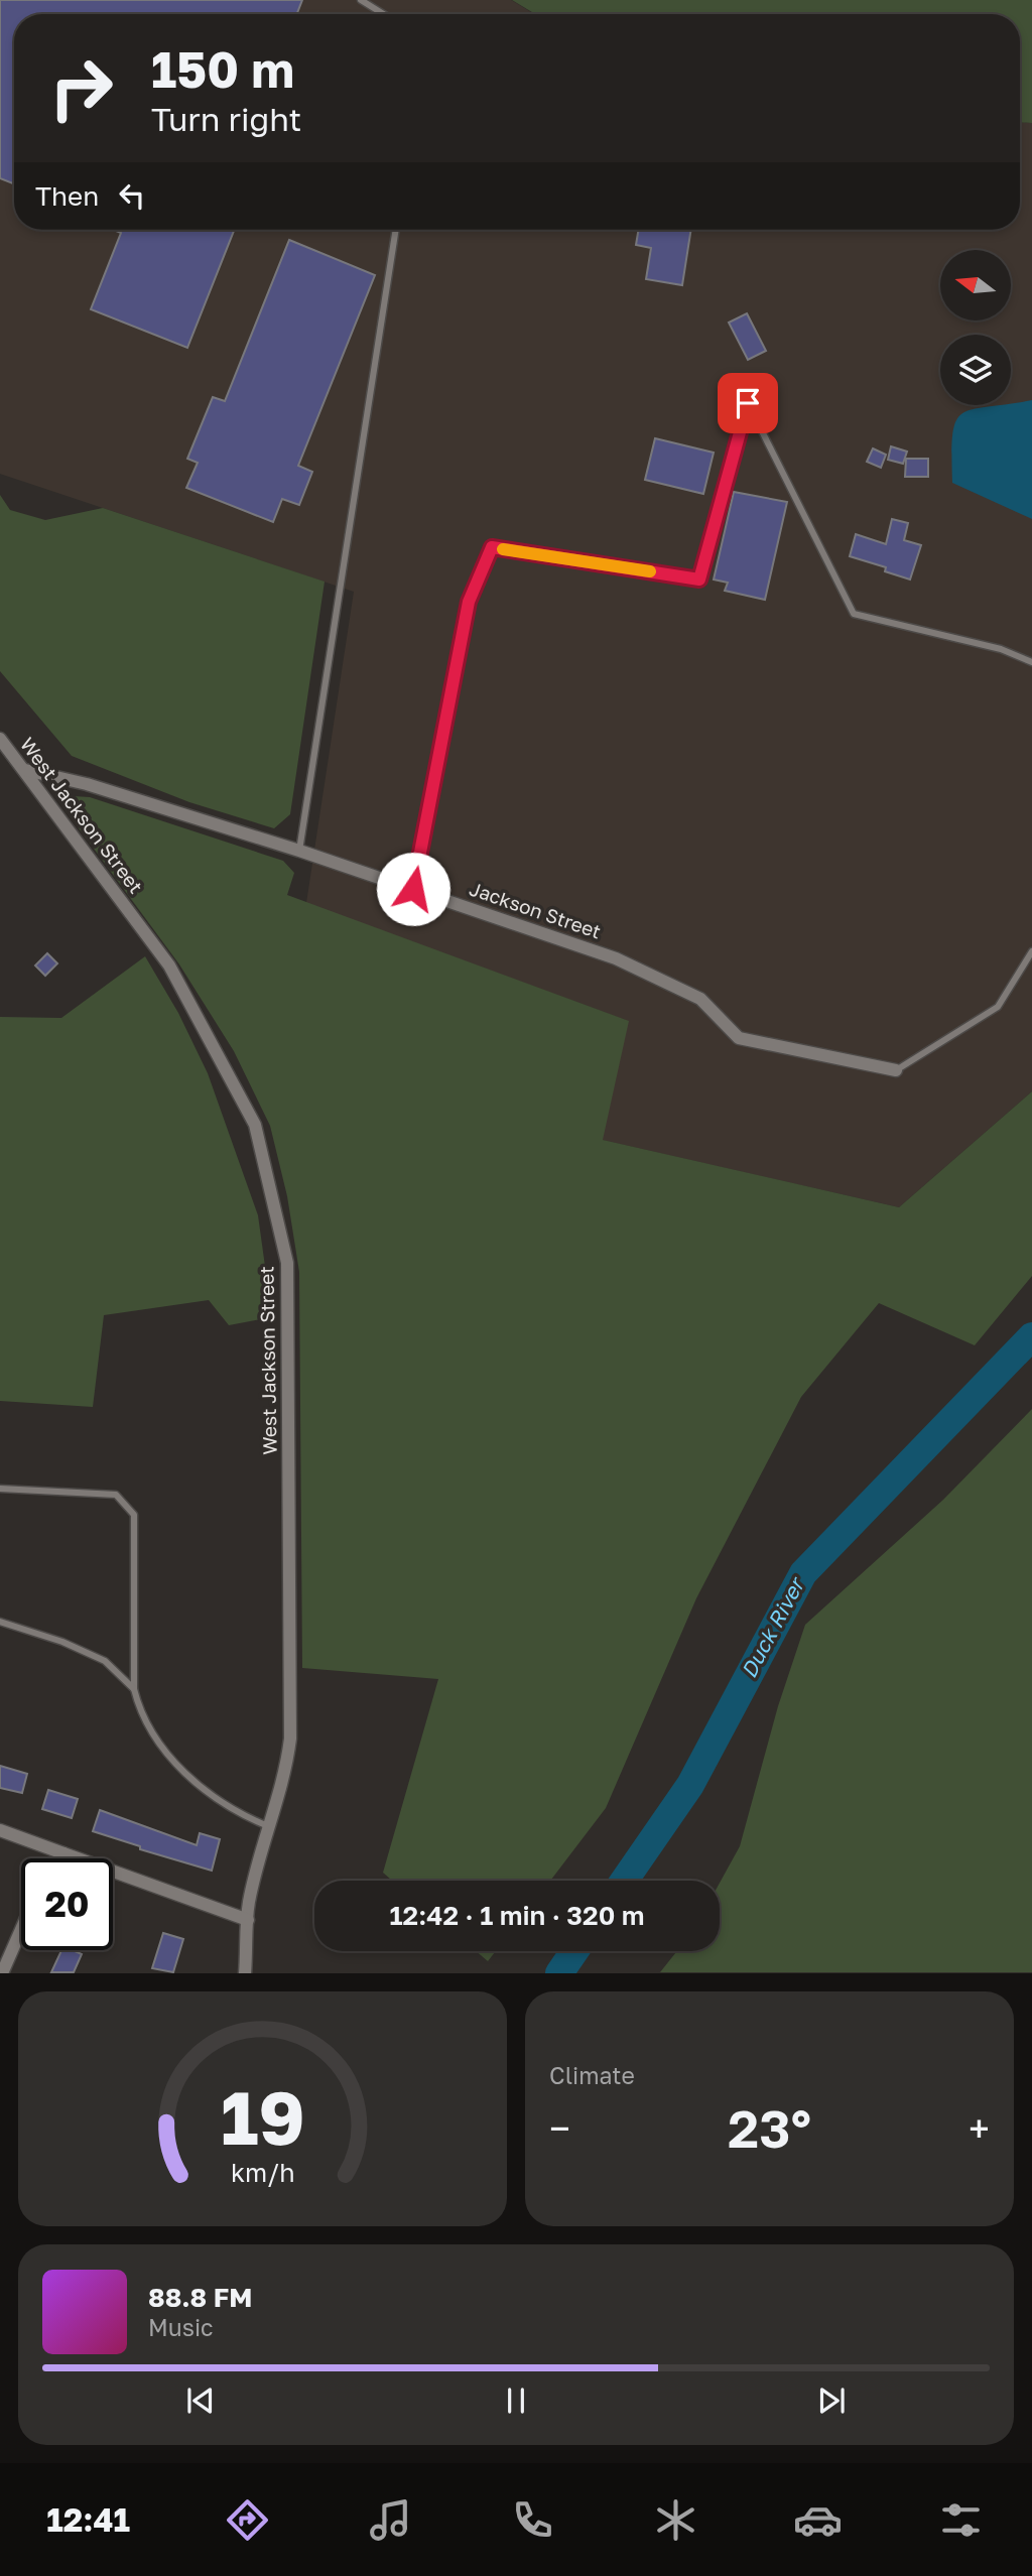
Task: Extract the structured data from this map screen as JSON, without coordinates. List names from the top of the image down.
{
  "streets": {
    "street": ["West Jackson Street", "Jackson Street"]
  },
  "crossings": [
    ["West Jackson Street", "Jackson Street"]
  ],
  "water": ["Duck River"],
  "north": "left",
  "page": {
    "turn": ["150 m", "Turn right"],
    "then": "Then",
    "limit": "20",
    "trip": "12:42 · 1 min · 320 m",
    "tile": "Climate",
    "heat": ["−", "23°", "+"],
    "song": ["88.8 FM", "Music"],
    "tabs": "12:41",
    "gauge": ["19", "km/h"]
  }
}
